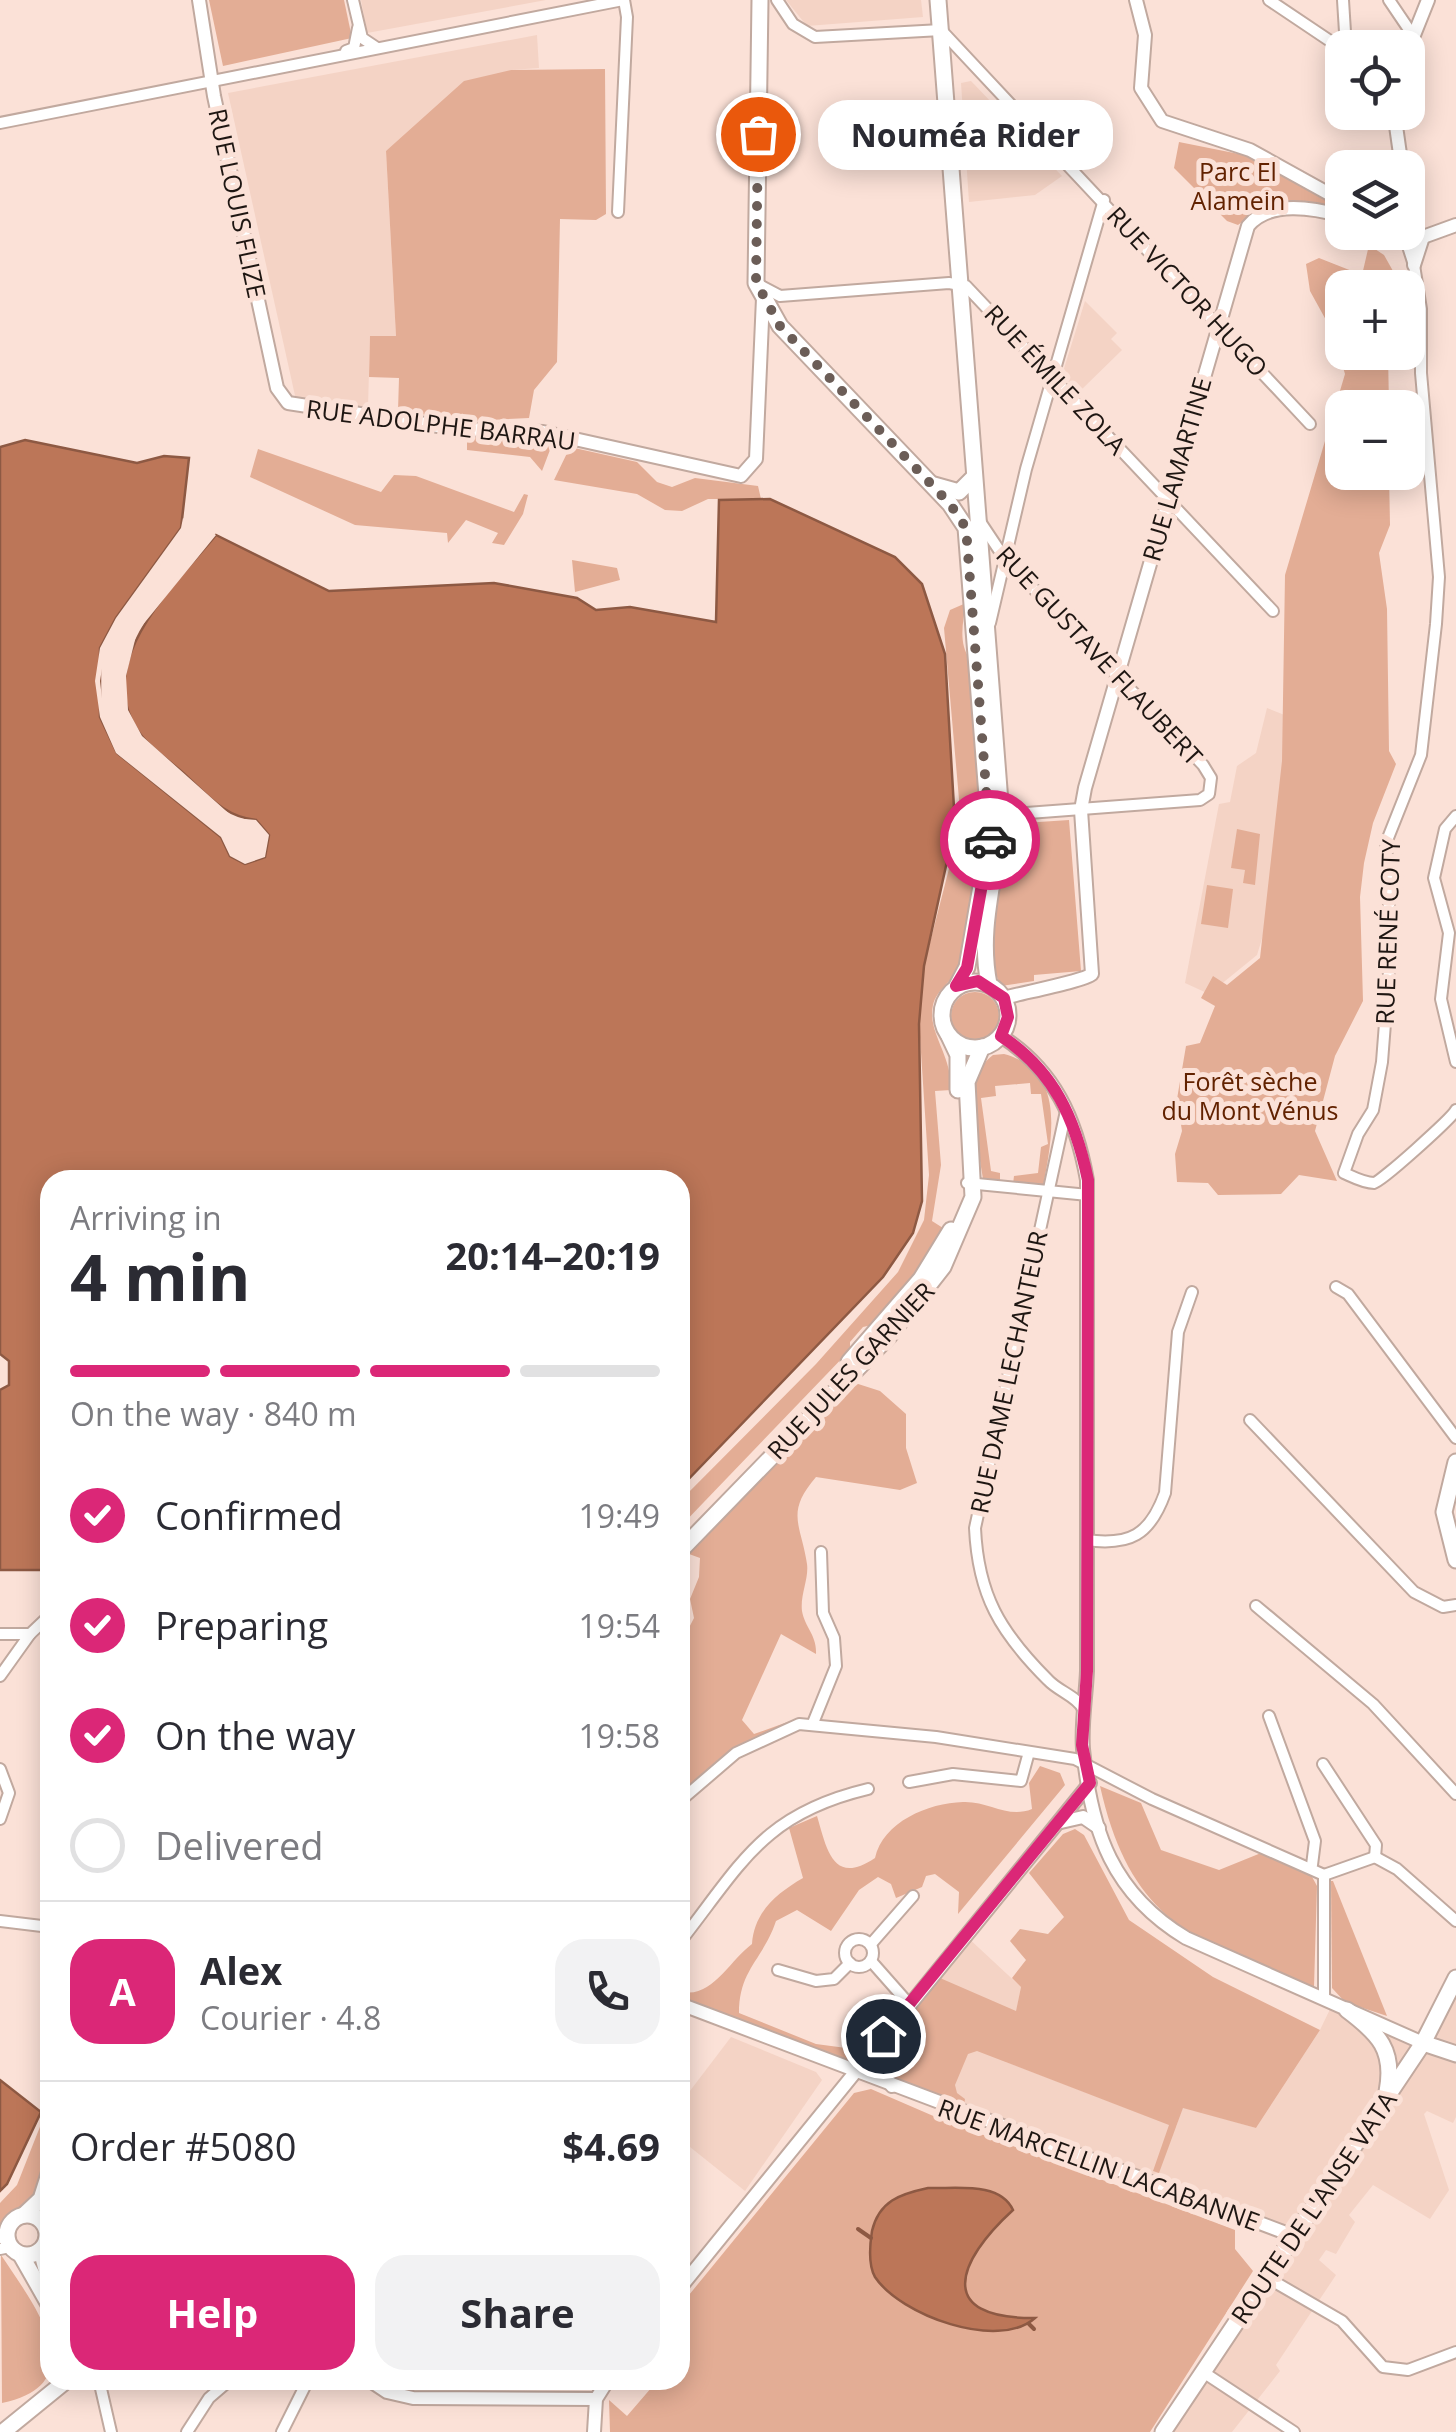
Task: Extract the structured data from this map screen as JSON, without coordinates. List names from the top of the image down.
{
  "streets": {
    "main road": ["RUE GUSTAVE FLAUBERT", "RUE JULES GARNIER", "ROUTE DE L'ANSE VATA"],
    "street": [
      "RUE LOUIS FLIZE",
      "RUE VICTOR HUGO",
      "RUE ÉMILE ZOLA",
      "RUE ADOLPHE BARRAU",
      "RUE LAMARTINE",
      "RUE RENÉ COTY",
      "RUE DAME LECHANTEUR",
      "RUE MARCELLIN LACABANNE"
    ]
  },
  "crossings": [
    ["RUE LOUIS FLIZE", "RUE ADOLPHE BARRAU"],
    ["RUE VICTOR HUGO", "RUE LAMARTINE"],
    ["RUE ÉMILE ZOLA", "RUE LAMARTINE"],
    ["RUE ADOLPHE BARRAU", "RUE GUSTAVE FLAUBERT"],
    ["RUE LAMARTINE", "RUE GUSTAVE FLAUBERT"],
    ["RUE LAMARTINE", "RUE JULES GARNIER"],
    ["RUE MARCELLIN LACABANNE", "ROUTE DE L'ANSE VATA"]
  ],
  "parks": ["Parc El Alamein", "Forêt sèche du Mont Vénus"],
  "places": ["Nouméa Rider"],
  "page": {
    "map_buttons": ["+", "−"],
    "bubble": "Nouméa Rider",
    "heading": ["4 min", "Arriving in", "20:14–20:19"],
    "panel": [
      "Alex",
      "Courier · 4.8",
      "Order #5080",
      "$4.69"
    ],
    "bar": "On the way · 840 m",
    "list": [
      ["Confirmed", "19:49"],
      ["Preparing", "19:54"],
      ["On the way", "19:58"],
      "Delivered"
    ],
    "round": "A",
    "buttons": ["Help", "Share"]
  }
}
